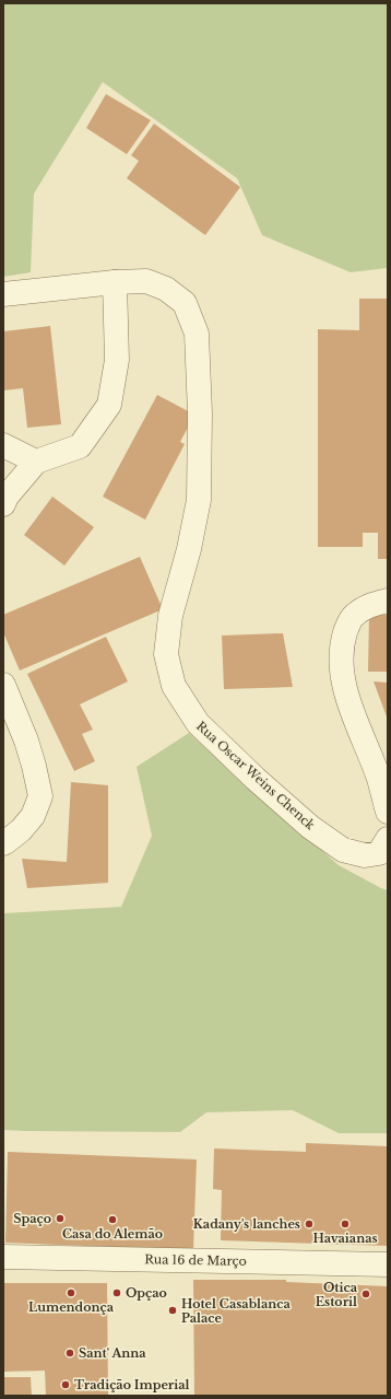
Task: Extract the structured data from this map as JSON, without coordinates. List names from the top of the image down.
{
  "streets": {
    "street": ["Rua Oscar Weins Chenck", "Rua 16 de Março"]
  },
  "places": [
    "Spaço",
    "Casa do Alemão",
    "Kadany's lanches",
    "Havaianas",
    "Lumendonça",
    "Opçao",
    "Otica Estoril",
    "Hotel Casablanca Palace",
    "Sant' Anna",
    "Tradição Imperial"
  ]
}
